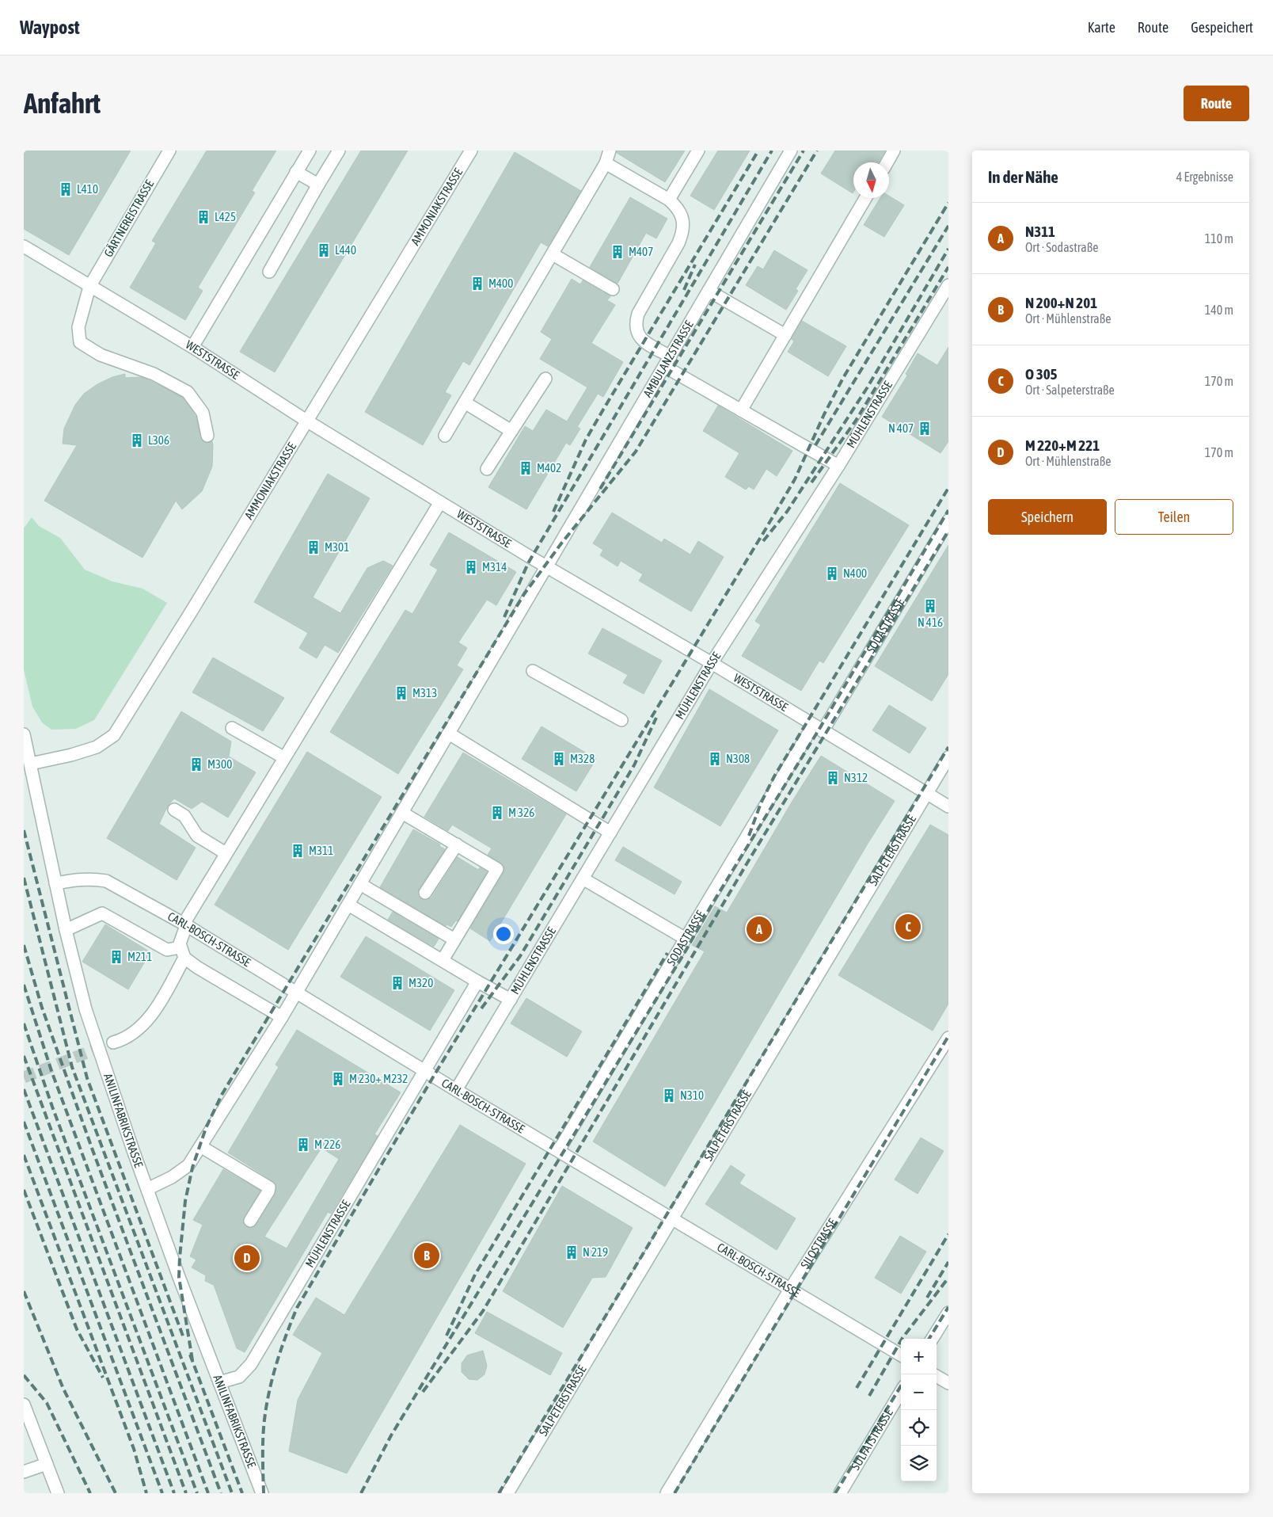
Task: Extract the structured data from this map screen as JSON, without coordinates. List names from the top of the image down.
{
  "streets": {
    "street": [
      "AMMONIAKSTRASSE",
      "GÄRTNEREISTRASSE",
      "AMBULANZSTRASSE",
      "WESTSTRASSE",
      "MÜHLENSTRASSE",
      "SODASTRASSE",
      "SALPETERSTRASSE",
      "CARL-BOSCH-STRASSE",
      "ANILINFABRIKSTRASSE",
      "SILOSTRASSE",
      "SULFATSTRASSE"
    ]
  },
  "crossings": [
    ["AMMONIAKSTRASSE", "WESTSTRASSE"],
    ["AMMONIAKSTRASSE", "ANILINFABRIKSTRASSE"],
    ["GÄRTNEREISTRASSE", "WESTSTRASSE"],
    ["AMBULANZSTRASSE", "WESTSTRASSE"],
    ["AMBULANZSTRASSE", "CARL-BOSCH-STRASSE"],
    ["AMBULANZSTRASSE", "ANILINFABRIKSTRASSE"],
    ["WESTSTRASSE", "MÜHLENSTRASSE"],
    ["WESTSTRASSE", "SODASTRASSE"],
    ["WESTSTRASSE", "SALPETERSTRASSE"],
    ["MÜHLENSTRASSE", "CARL-BOSCH-STRASSE"],
    ["MÜHLENSTRASSE", "ANILINFABRIKSTRASSE"],
    ["SODASTRASSE", "CARL-BOSCH-STRASSE"],
    ["SALPETERSTRASSE", "CARL-BOSCH-STRASSE"],
    ["CARL-BOSCH-STRASSE", "ANILINFABRIKSTRASSE"],
    ["CARL-BOSCH-STRASSE", "SILOSTRASSE"]
  ],
  "places": {
    "building": [
      "L410",
      "L425",
      "L440",
      "M407",
      "M400",
      "N 407",
      "L306",
      "M402",
      "M301",
      "M314",
      "N400",
      "N 416",
      "M313",
      "M328",
      "N308",
      "M300",
      "N312",
      "M 326",
      "M311",
      "M211",
      "M320",
      "M 230+ M232",
      "N310",
      "M 226",
      "N 219"
    ]
  },
  "north": "bottom",
  "page": {
    "header": "Waypost",
    "nav": ["Karte", "Route", "Gespeichert"],
    "buttons": [
      "Route",
      ["Speichern", "Teilen"]
    ],
    "title": "Anfahrt",
    "heading": ["In der Nähe", "4 Ergebnisse"],
    "list": [
      {
        "mark": "A",
        "name": "N311",
        "note": "Ort · Sodastraße",
        "value": "110 m"
      },
      {
        "mark": "B",
        "name": "N 200+N 201",
        "note": "Ort · Mühlenstraße",
        "value": "140 m"
      },
      {
        "mark": "C",
        "name": "O 305",
        "note": "Ort · Salpeterstraße",
        "value": "170 m"
      },
      {
        "mark": "D",
        "name": "M 220+M 221",
        "note": "Ort · Mühlenstraße",
        "value": "170 m"
      }
    ],
    "pins": [
      "C",
      "A",
      "B",
      "D"
    ],
    "map_buttons": ["+", "−"]
  }
}
